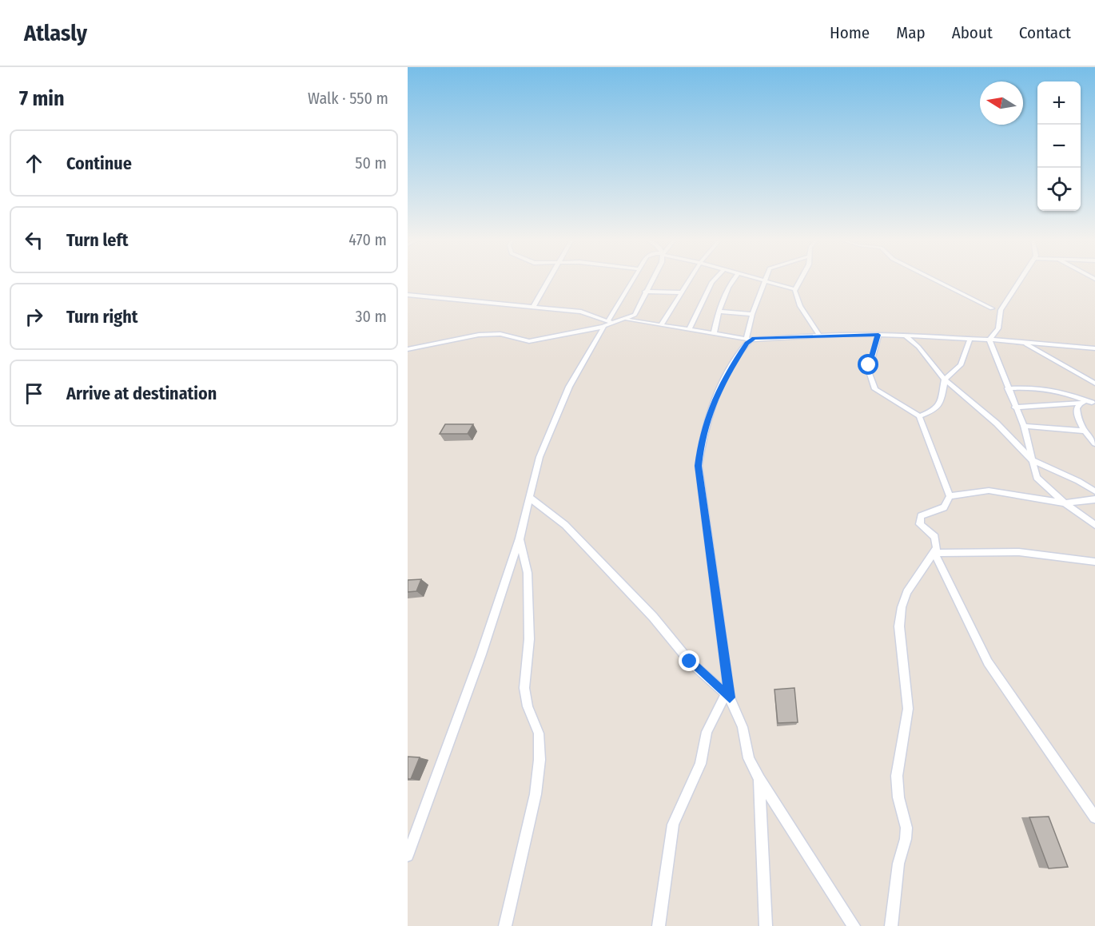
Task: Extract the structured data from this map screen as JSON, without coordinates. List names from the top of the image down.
{
  "north": "left",
  "page": {
    "header": "Atlasly",
    "nav": [
      "Home",
      "Map",
      "About",
      "Contact"
    ],
    "heading": ["7 min", "Walk · 550 m"],
    "map_buttons": ["+", "−"],
    "list": [
      ["Continue", "50 m"],
      ["Turn left", "470 m"],
      ["Turn right", "30 m"],
      "Arrive at destination"
    ]
  }
}
